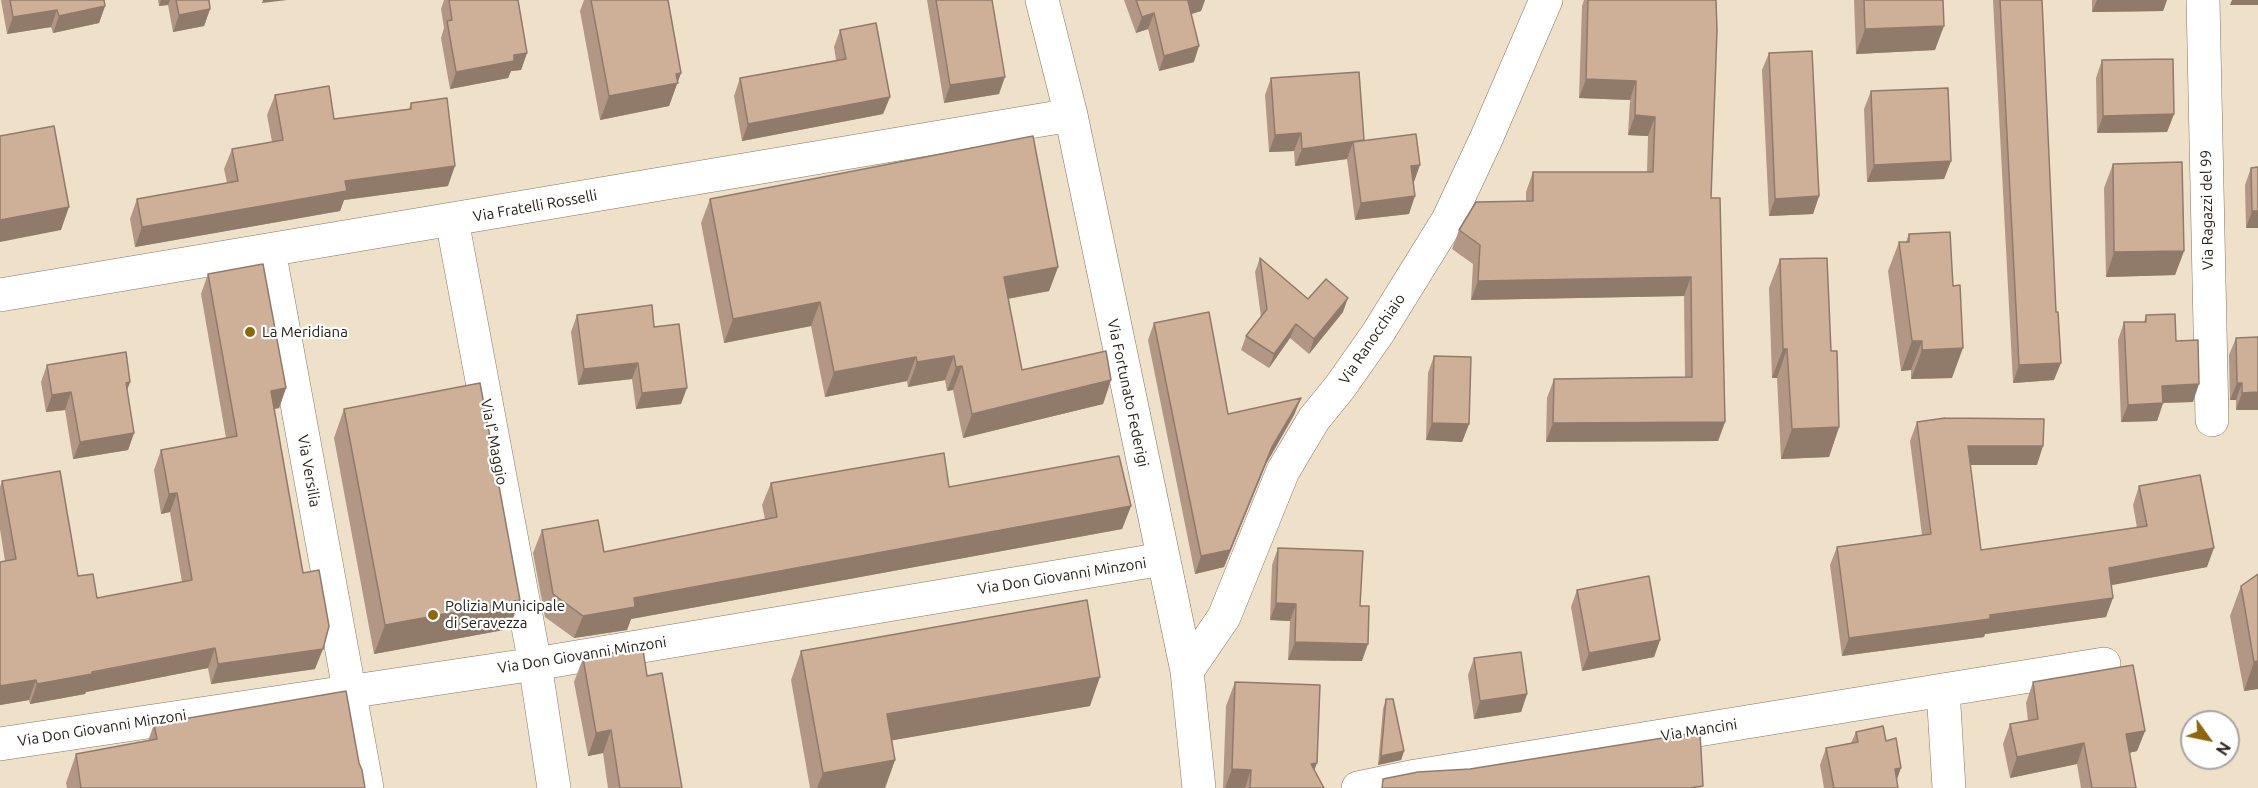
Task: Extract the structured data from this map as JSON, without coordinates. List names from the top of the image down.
{
  "streets": {
    "street": [
      "Via Fratelli Rosselli",
      "Via Ragazzi del 99",
      "Via Ranocchiaio",
      "Via Fortunato Federigi",
      "Via I° Maggio",
      "Via Versilia",
      "Via Don Giovanni Minzoni",
      "Via Mancini"
    ]
  },
  "crossings": [
    ["Via Fratelli Rosselli", "Via Fortunato Federigi"],
    ["Via Fratelli Rosselli", "Via I° Maggio"],
    ["Via Fratelli Rosselli", "Via Versilia"],
    ["Via Ranocchiaio", "Via Fortunato Federigi"],
    ["Via Fortunato Federigi", "Via Don Giovanni Minzoni"],
    ["Via I° Maggio", "Via Don Giovanni Minzoni"],
    ["Via Versilia", "Via Don Giovanni Minzoni"]
  ],
  "places": ["La Meridiana", "Polizia Municipale di Seravezza"],
  "north": "bottom right"
}
